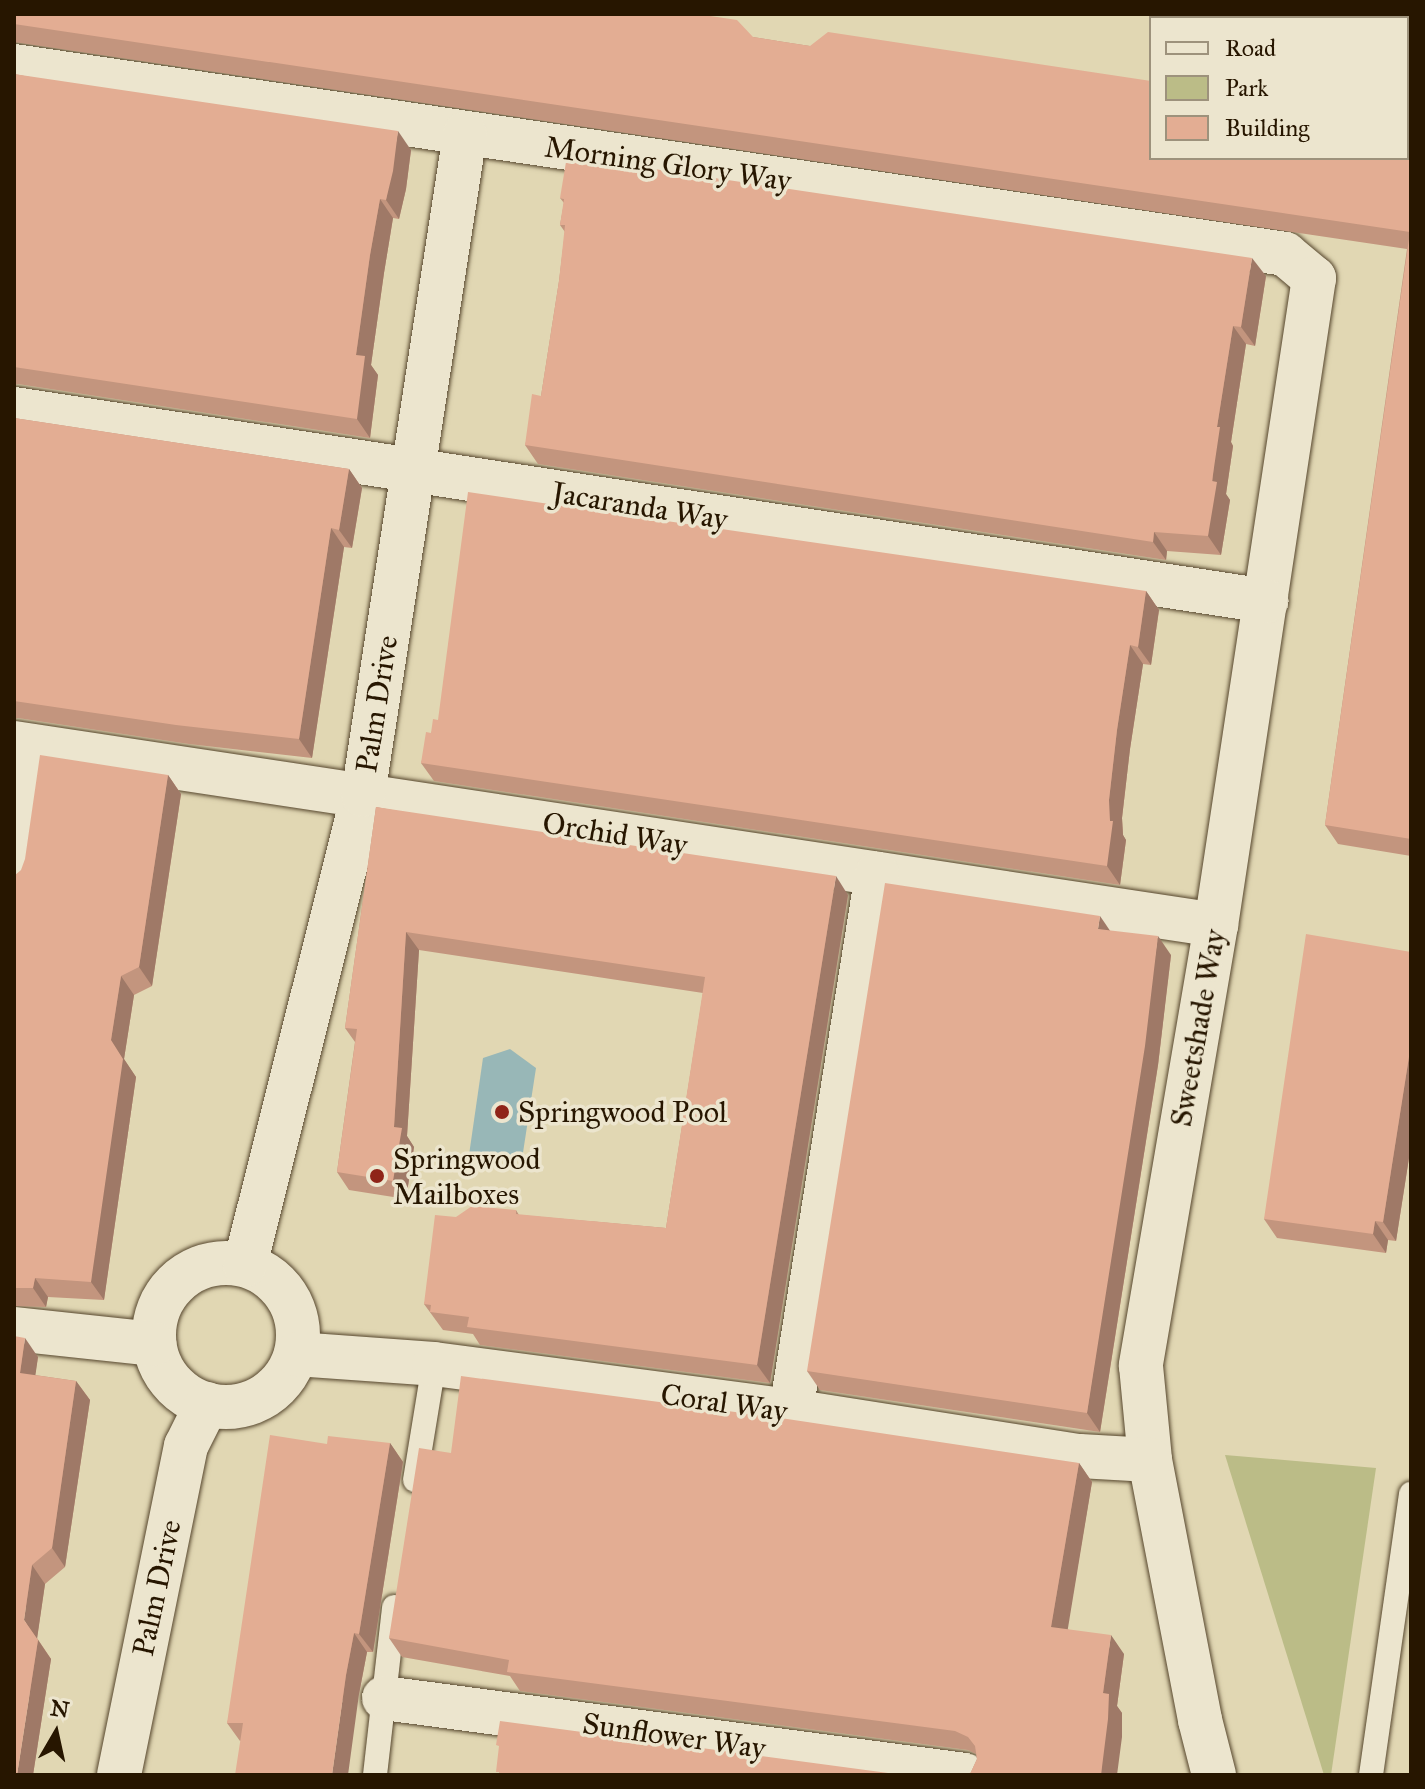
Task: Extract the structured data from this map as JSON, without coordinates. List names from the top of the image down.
{
  "streets": {
    "street": [
      "Morning Glory Way",
      "Jacaranda Way",
      "Palm Drive",
      "Orchid Way",
      "Sweetshade Way",
      "Coral Way",
      "Sunflower Way"
    ]
  },
  "crossings": [
    ["Morning Glory Way", "Palm Drive"],
    ["Morning Glory Way", "Sweetshade Way"],
    ["Jacaranda Way", "Palm Drive"],
    ["Jacaranda Way", "Sweetshade Way"],
    ["Palm Drive", "Orchid Way"],
    ["Palm Drive", "Coral Way"],
    ["Orchid Way", "Sweetshade Way"],
    ["Sweetshade Way", "Coral Way"]
  ],
  "places": ["Springwood Pool", "Springwood Mailboxes"],
  "legend": ["Road", "Park", "Building"],
  "north": "top"
}
